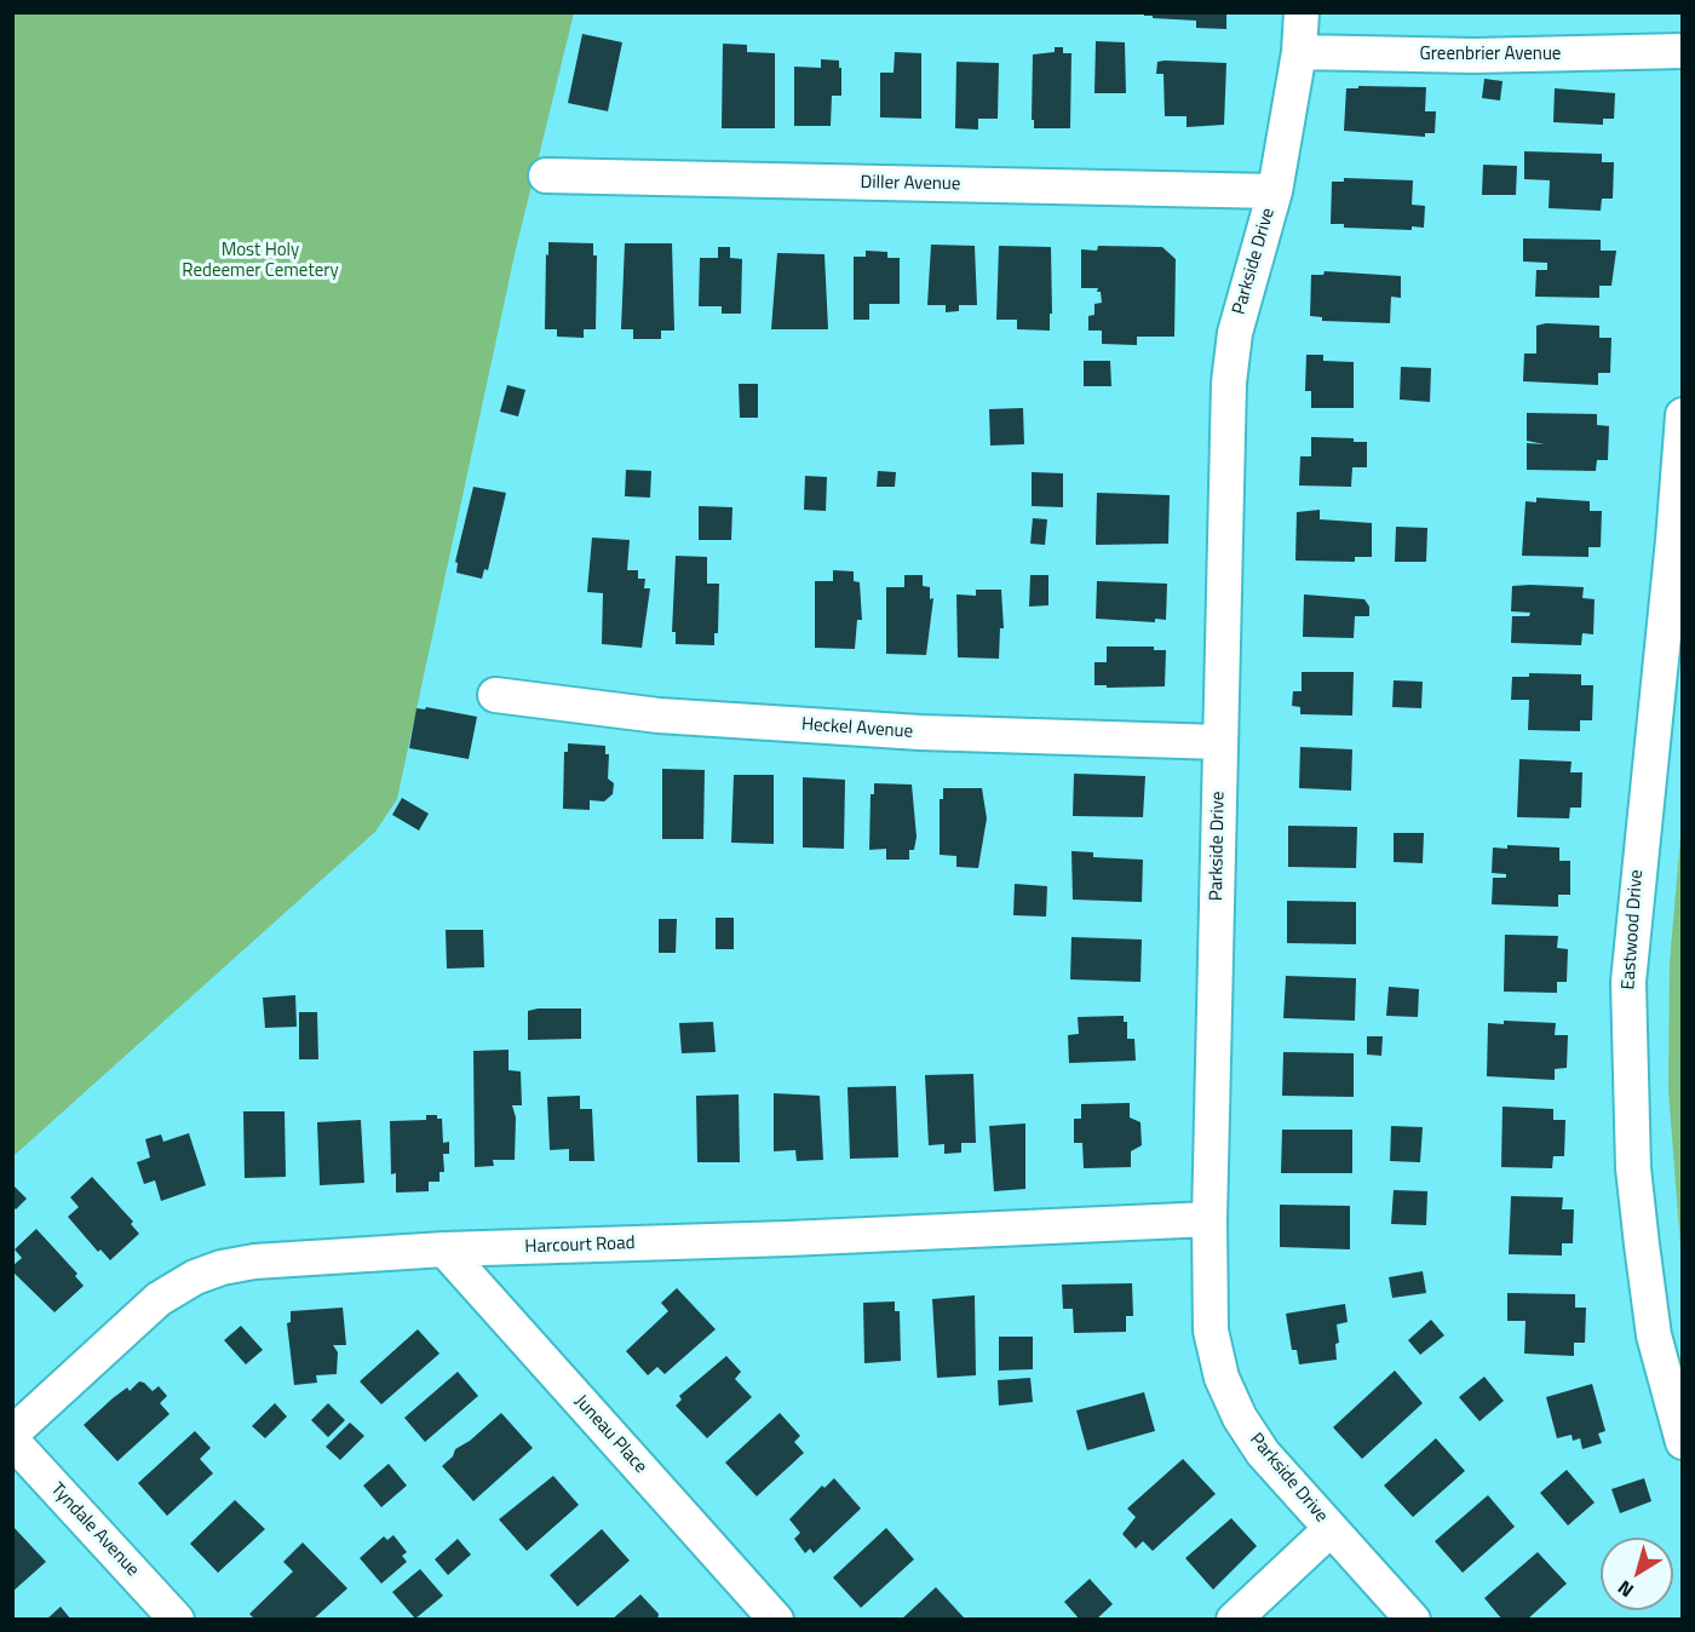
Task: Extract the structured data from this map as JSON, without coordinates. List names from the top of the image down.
{
  "streets": {
    "street": [
      "Greenbrier Avenue",
      "Diller Avenue",
      "Parkside Drive",
      "Heckel Avenue",
      "Eastwood Drive",
      "Harcourt Road",
      "Juneau Place",
      "Tyndale Avenue"
    ]
  },
  "crossings": [
    ["Greenbrier Avenue", "Parkside Drive"],
    ["Diller Avenue", "Parkside Drive"],
    ["Parkside Drive", "Heckel Avenue"],
    ["Parkside Drive", "Harcourt Road"],
    ["Harcourt Road", "Juneau Place"]
  ],
  "parks": ["Most Holy Redeemer Cemetery"],
  "north": "bottom left"
}
